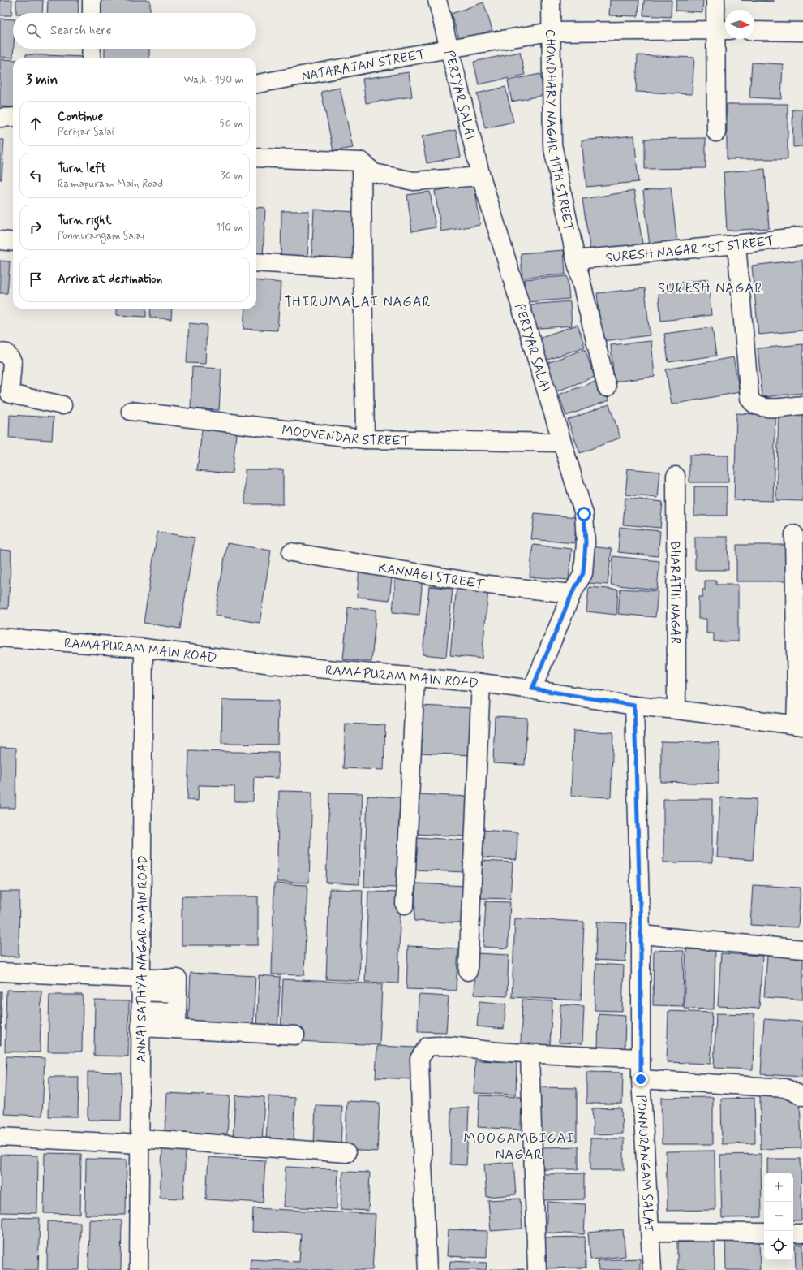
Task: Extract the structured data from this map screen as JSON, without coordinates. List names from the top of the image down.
{
  "streets": {
    "street": [
      "NATARAJAN STREET",
      "PERIYAR SALAI",
      "CHOWDHARY NAGAR 11TH STREET",
      "SURESH NAGAR 1ST STREET",
      "MOOVENDAR STREET",
      "KANNAGI STREET",
      "BHARATHI NAGAR",
      "RAMAPURAM MAIN ROAD",
      "ANNAI SATHYA NAGAR MAIN ROAD",
      "PONNURANGAM SALAI"
    ]
  },
  "crossings": [
    ["NATARAJAN STREET", "PERIYAR SALAI"],
    ["NATARAJAN STREET", "CHOWDHARY NAGAR 11TH STREET"],
    ["PERIYAR SALAI", "MOOVENDAR STREET"],
    ["PERIYAR SALAI", "KANNAGI STREET"],
    ["PERIYAR SALAI", "RAMAPURAM MAIN ROAD"],
    ["CHOWDHARY NAGAR 11TH STREET", "SURESH NAGAR 1ST STREET"],
    ["BHARATHI NAGAR", "RAMAPURAM MAIN ROAD"],
    ["RAMAPURAM MAIN ROAD", "ANNAI SATHYA NAGAR MAIN ROAD"],
    ["RAMAPURAM MAIN ROAD", "PONNURANGAM SALAI"]
  ],
  "districts": ["SURESH NAGAR", "THIRUMALAI NAGAR", "MOOGAMBIGAI NAGAR"],
  "north": "right",
  "page": {
    "search": "Search here",
    "heading": ["3 min", "Walk · 190 m"],
    "list": [
      ["Continue", "Periyar Salai", "50 m"],
      ["Turn left", "Ramapuram Main Road", "30 m"],
      ["Turn right", "Ponnurangam Salai", "110 m"],
      "Arrive at destination"
    ],
    "map_buttons": ["+", "−"]
  }
}
